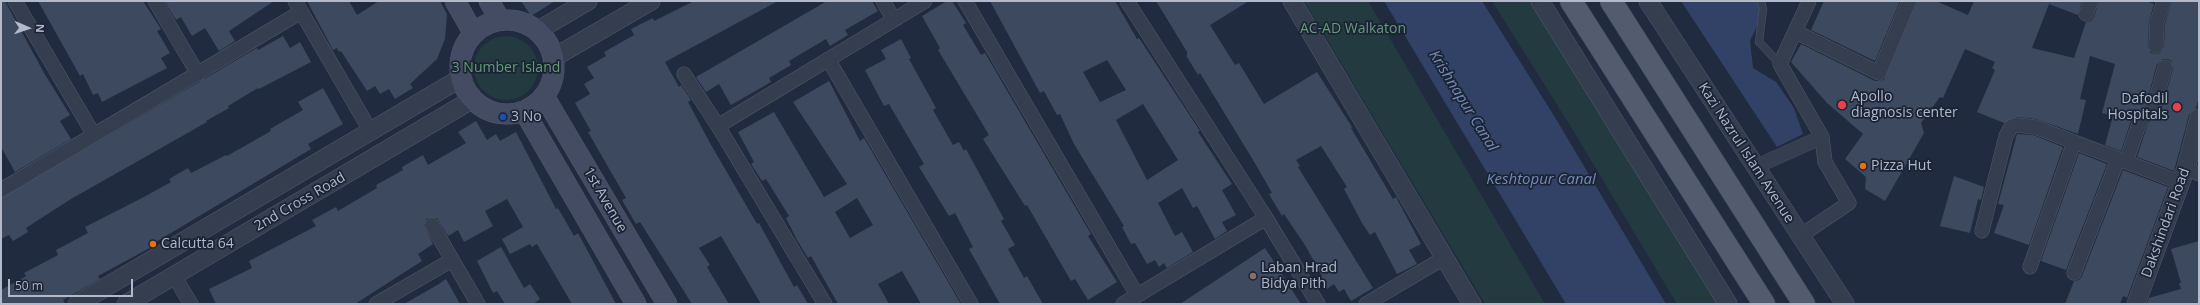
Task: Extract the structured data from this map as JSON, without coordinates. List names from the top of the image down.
{
  "streets": {
    "main road": ["1st Avenue"],
    "street": ["Kazi Nazrul Islam Avenue", "2nd Cross Road", "Dakshindari Road"]
  },
  "crossings": [
    ["1st Avenue", "2nd Cross Road"]
  ],
  "water": ["Krishnapur Canal", "Keshtopur Canal"],
  "parks": ["AC-AD Walkaton", "3 Number Island"],
  "places": [
    "Apollo diagnosis center",
    "Dafodil Hospitals",
    "3 No",
    "Pizza Hut",
    "Calcutta 64",
    "Laban Hrad Bidya Pith"
  ],
  "scale_bar": "50 m",
  "north": "right"
}
